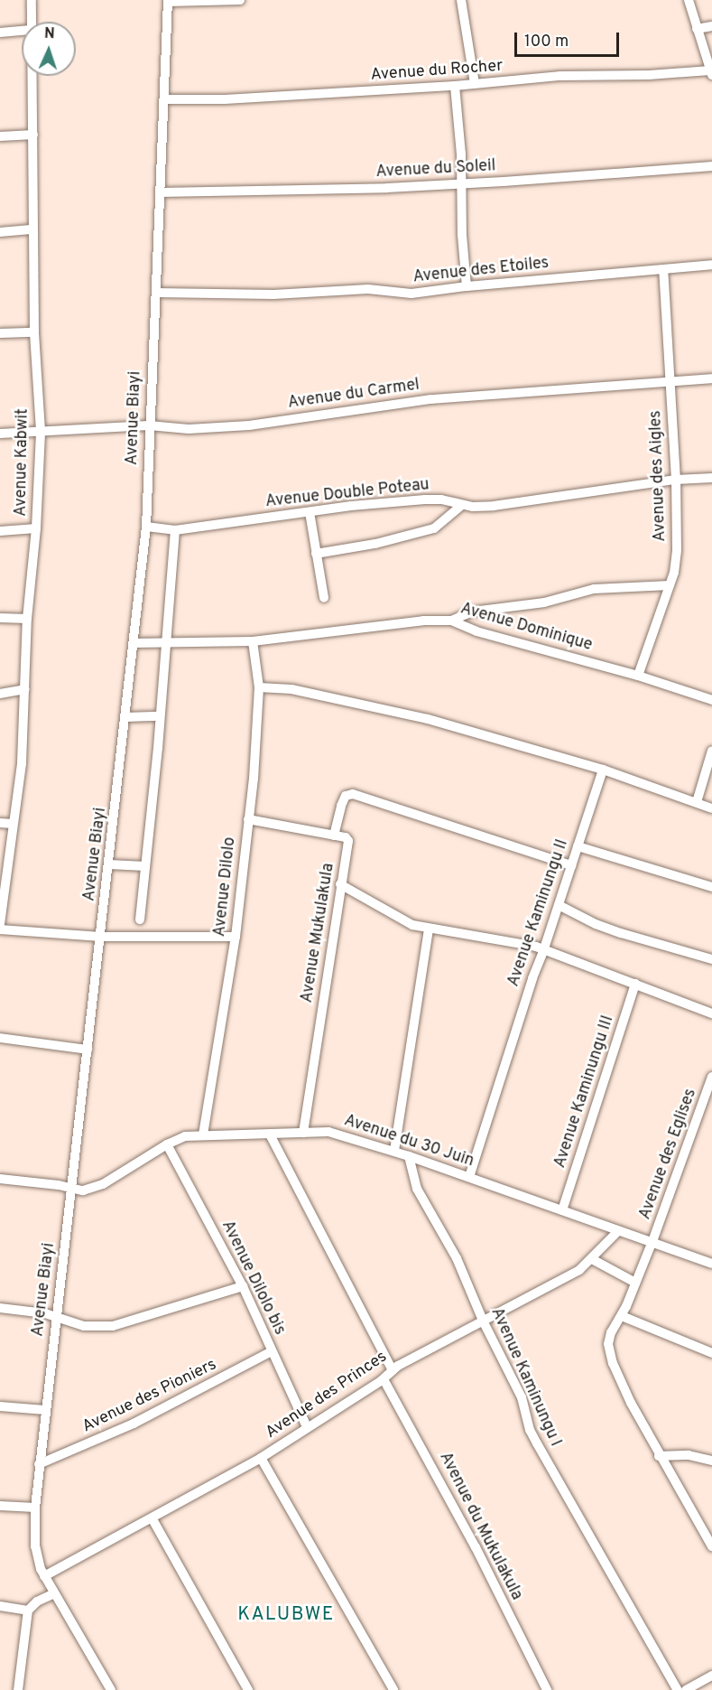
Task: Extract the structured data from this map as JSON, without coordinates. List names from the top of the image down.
{
  "streets": {
    "street": [
      "Avenue du Rocher",
      "Avenue du Soleil",
      "Avenue des Etoiles",
      "Avenue du Carmel",
      "Avenue Biayi",
      "Avenue Kabwit",
      "Avenue des Aigles",
      "Avenue Double Poteau",
      "Avenue Dominique",
      "Avenue Dilolo",
      "Avenue Kaminungu II",
      "Avenue Mukulakula",
      "Avenue Kaminungu III",
      "Avenue du 30 Juin",
      "Avenue des Eglises",
      "Avenue Dilolo bis",
      "Avenue Kaminungu I",
      "Avenue des Princes",
      "Avenue des Pioniers",
      "Avenue du Mukulakula"
    ]
  },
  "crossings": [
    ["Avenue du Rocher", "Avenue Biayi"],
    ["Avenue du Soleil", "Avenue Biayi"],
    ["Avenue des Etoiles", "Avenue Biayi"],
    ["Avenue des Etoiles", "Avenue des Aigles"],
    ["Avenue du Carmel", "Avenue Biayi"],
    ["Avenue du Carmel", "Avenue Kabwit"],
    ["Avenue du Carmel", "Avenue des Aigles"],
    ["Avenue Biayi", "Avenue Double Poteau"],
    ["Avenue Biayi", "Avenue Dominique"],
    ["Avenue Biayi", "Avenue du 30 Juin"],
    ["Avenue Biayi", "Avenue des Princes"],
    ["Avenue Biayi", "Avenue des Pioniers"],
    ["Avenue des Aigles", "Avenue Double Poteau"],
    ["Avenue des Aigles", "Avenue Dominique"],
    ["Avenue Dominique", "Avenue Dilolo"],
    ["Avenue Dilolo", "Avenue du 30 Juin"],
    ["Avenue Kaminungu II", "Avenue du 30 Juin"],
    ["Avenue Mukulakula", "Avenue du 30 Juin"],
    ["Avenue Kaminungu III", "Avenue du 30 Juin"],
    ["Avenue du 30 Juin", "Avenue des Eglises"],
    ["Avenue du 30 Juin", "Avenue Dilolo bis"],
    ["Avenue du 30 Juin", "Avenue Kaminungu I"],
    ["Avenue du 30 Juin", "Avenue des Princes"],
    ["Avenue Dilolo bis", "Avenue des Princes"],
    ["Avenue Dilolo bis", "Avenue des Pioniers"],
    ["Avenue Kaminungu I", "Avenue des Princes"],
    ["Avenue des Princes", "Avenue du Mukulakula"]
  ],
  "districts": ["KALUBWE"],
  "scale_bar": "100 m",
  "north": "top"
}
